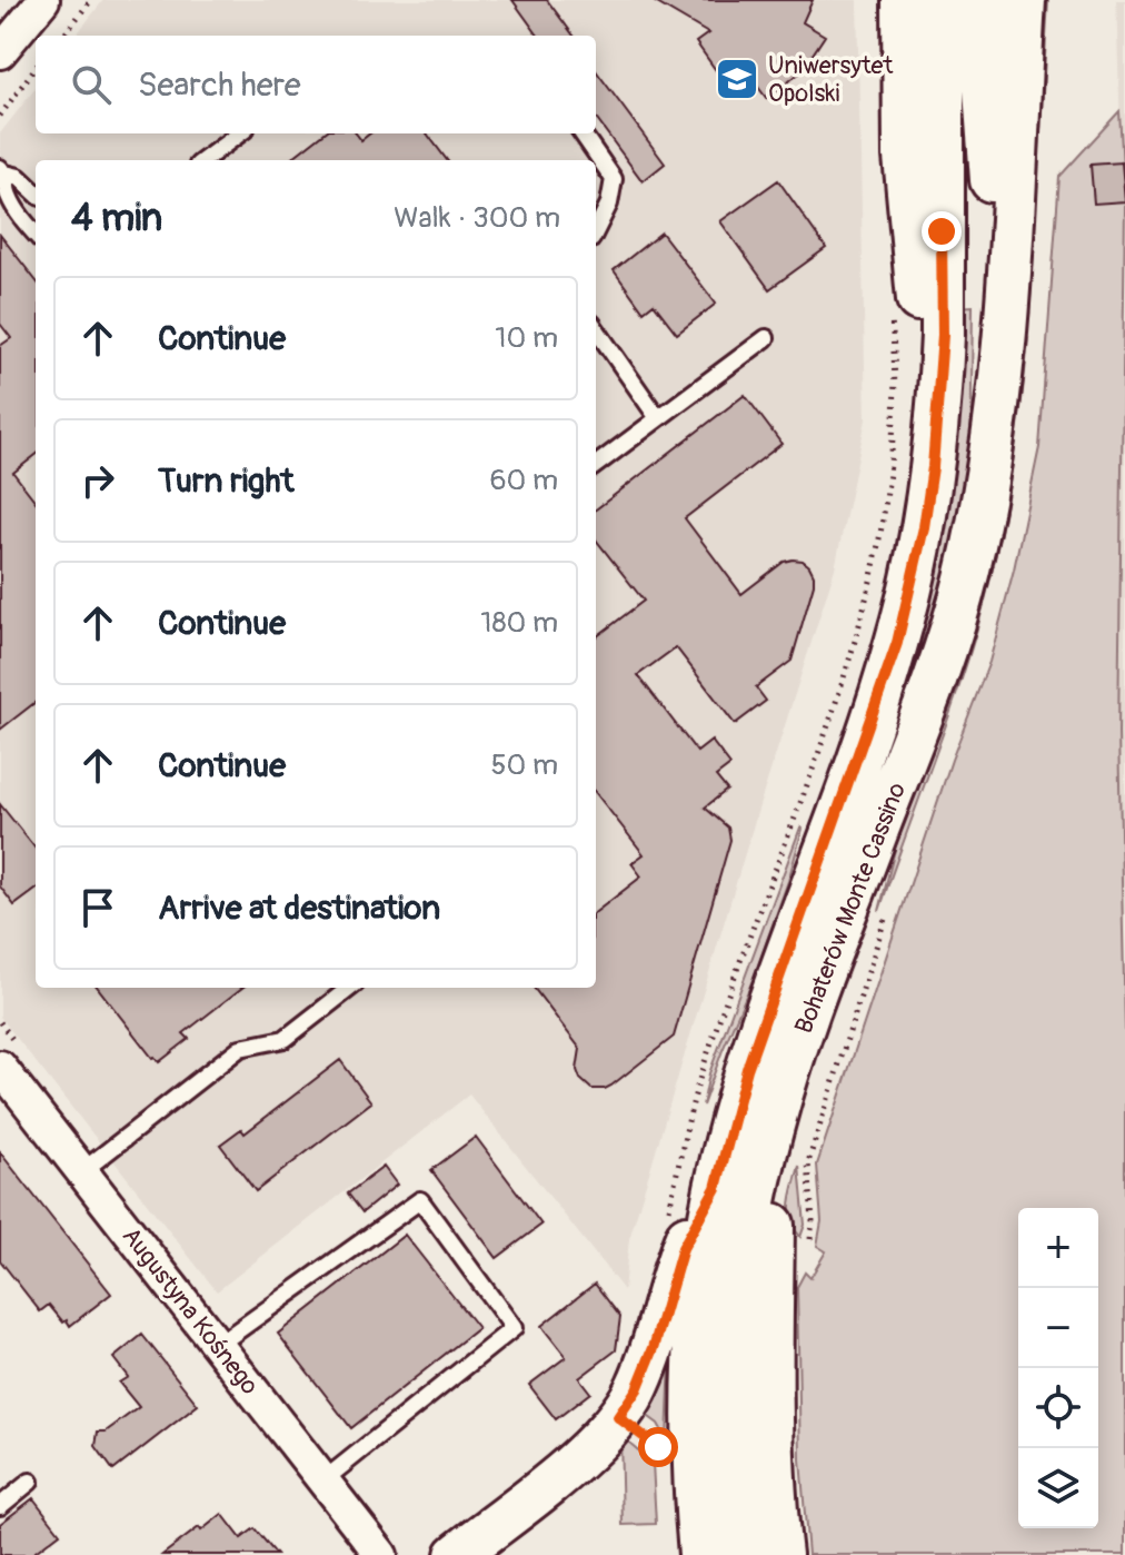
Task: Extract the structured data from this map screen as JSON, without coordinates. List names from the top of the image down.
{
  "streets": {
    "main road": ["Bohaterów Monte Cassino"],
    "street": ["Augustyna Kośnego"]
  },
  "places": {
    "school or university": ["Uniwersytet Opolski"]
  },
  "page": {
    "search": "Search here",
    "heading": ["4 min", "Walk · 300 m"],
    "list": [
      ["Continue", "10 m"],
      ["Turn right", "60 m"],
      ["Continue", "180 m"],
      ["Continue", "50 m"],
      "Arrive at destination"
    ],
    "map_buttons": ["+", "−"]
  }
}
